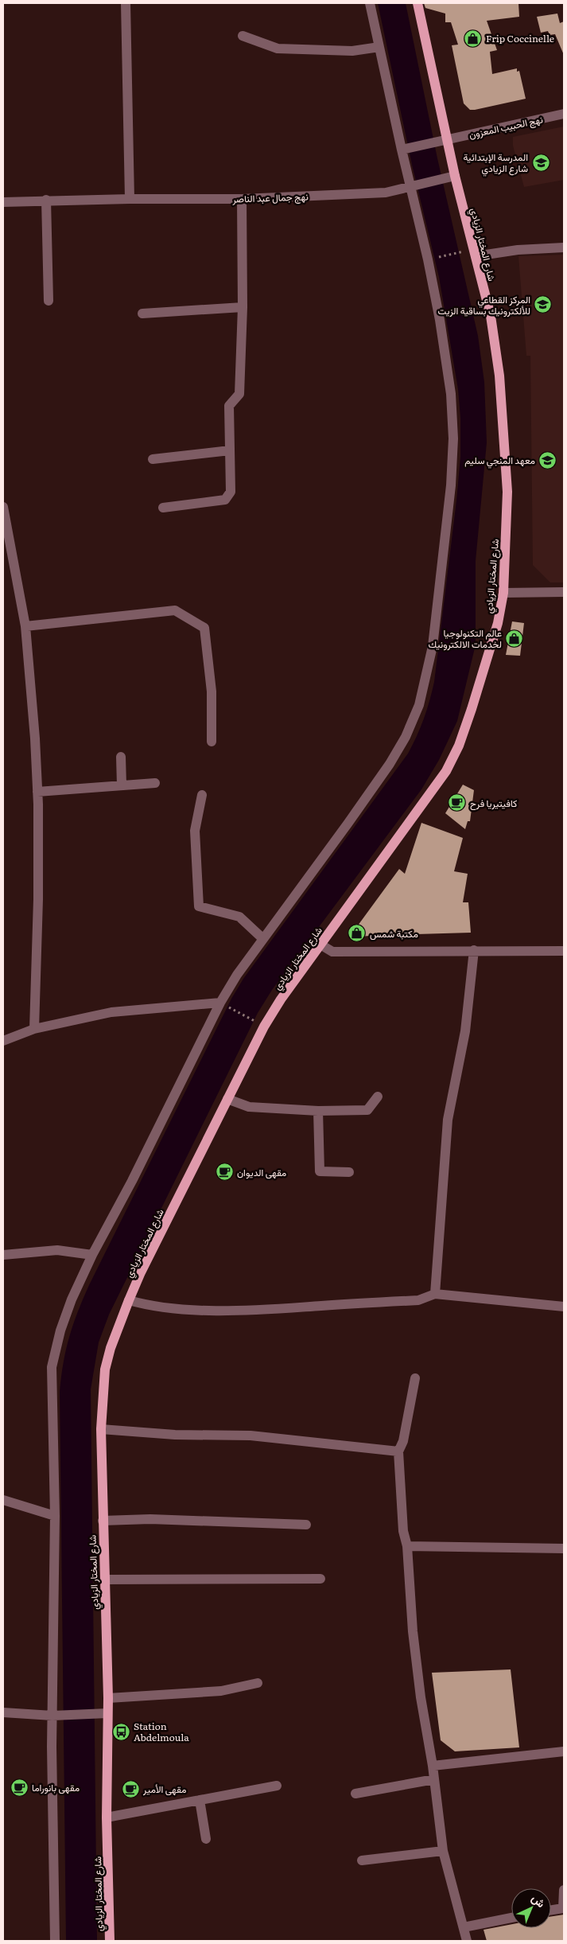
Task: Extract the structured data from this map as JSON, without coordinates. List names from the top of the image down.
{
  "streets": {
    "main road": ["شارع المختار الزيادي"],
    "street": ["نهج الحبيب المعزون", "نهج جمال عبد الناصر"]
  },
  "crossings": [
    ["نهج الحبيب المعزون", "شارع المختار الزيادي"],
    ["نهج جمال عبد الناصر", "شارع المختار الزيادي"]
  ],
  "places": {
    "shop": ["Frip Coccinelle", "عالم التكنولوجيا لخدمات الالكترونيك", "مكتبة شمس"],
    "school or university": ["المدرسة الإبتدائية شارع الزيادي", "المركز القطاعي للألكترونيك بساقية الزيت", "معهد المنجي سليم"],
    "cafe": [
      "كافيتيريا فرح",
      "مقهى الديوان",
      "مقهى بانوراما",
      "مقهى الأمير"
    ],
    "bus stop": ["Station Abdelmoula"]
  },
  "north": "top right"
}
